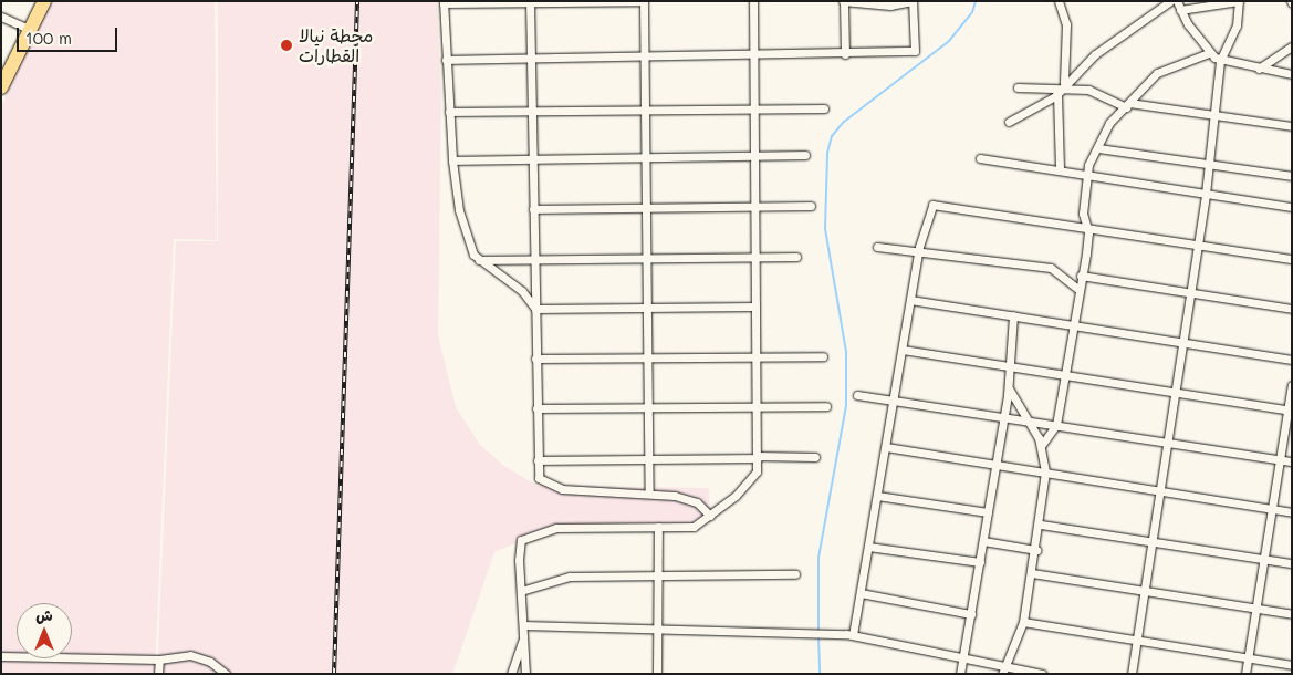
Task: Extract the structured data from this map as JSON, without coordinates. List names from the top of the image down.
{
  "places": ["محطة نيالا القطارات"],
  "scale_bar": "100 m",
  "north": "top"
}
